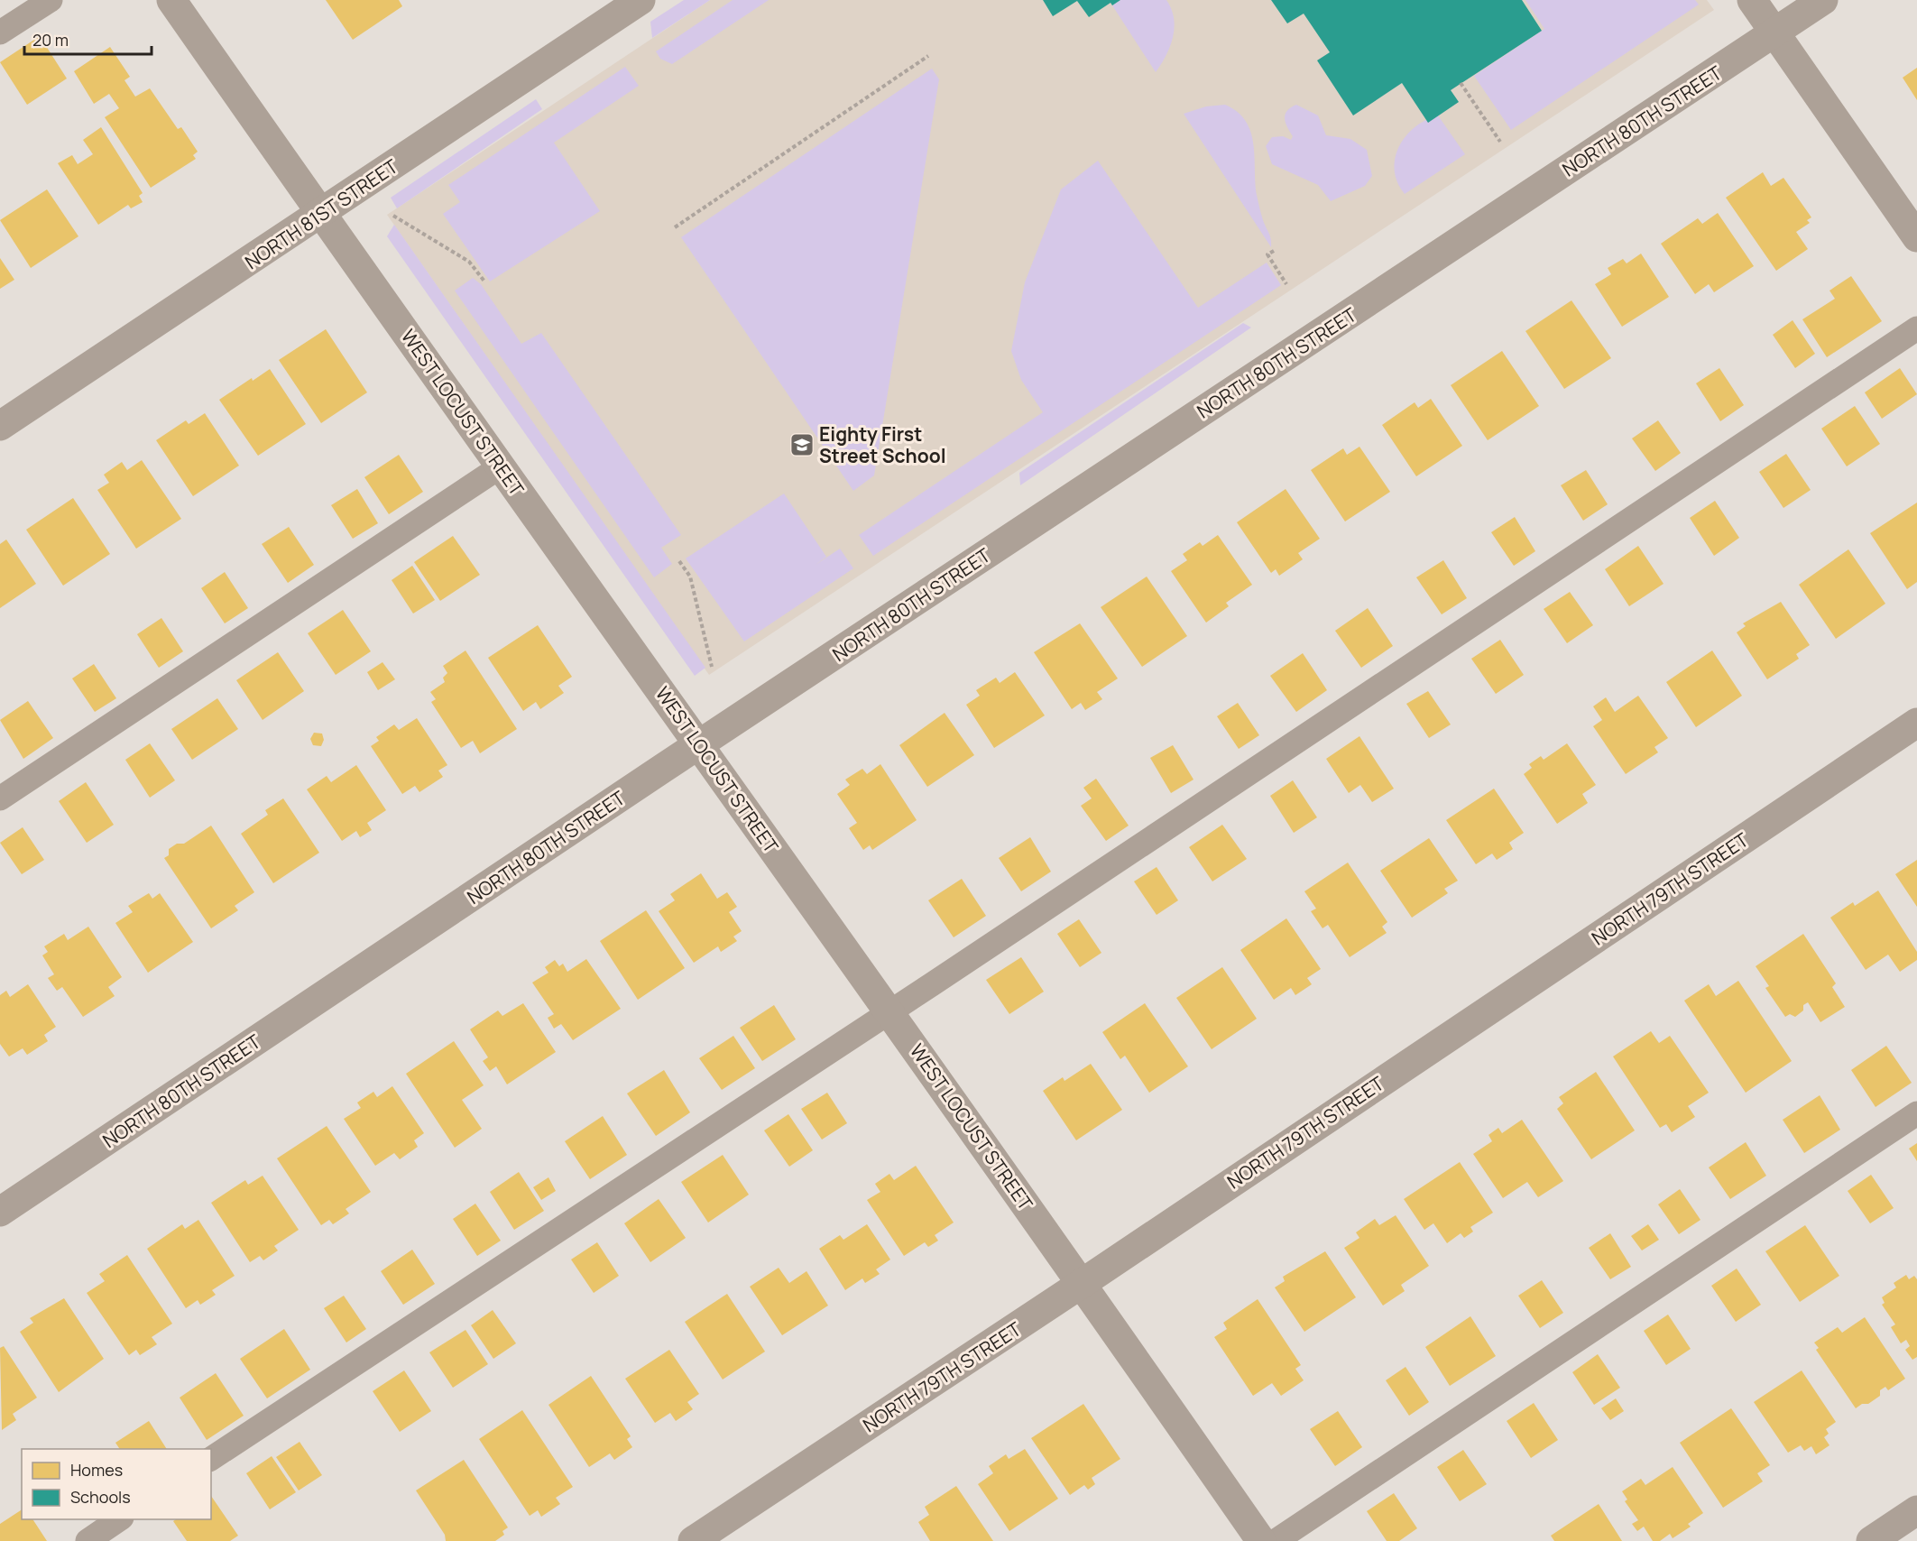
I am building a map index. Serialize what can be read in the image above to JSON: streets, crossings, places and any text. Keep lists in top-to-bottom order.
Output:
{
  "streets": {
    "street": [
      "NORTH 80TH STREET",
      "NORTH 81ST STREET",
      "WEST LOCUST STREET",
      "NORTH 79TH STREET"
    ]
  },
  "crossings": [
    ["NORTH 80TH STREET", "WEST LOCUST STREET"],
    ["NORTH 81ST STREET", "WEST LOCUST STREET"],
    ["WEST LOCUST STREET", "NORTH 79TH STREET"]
  ],
  "places": {
    "school or university": ["Eighty First Street School"]
  },
  "legend": ["Homes", "Schools"],
  "scale_bar": "20 m"
}
